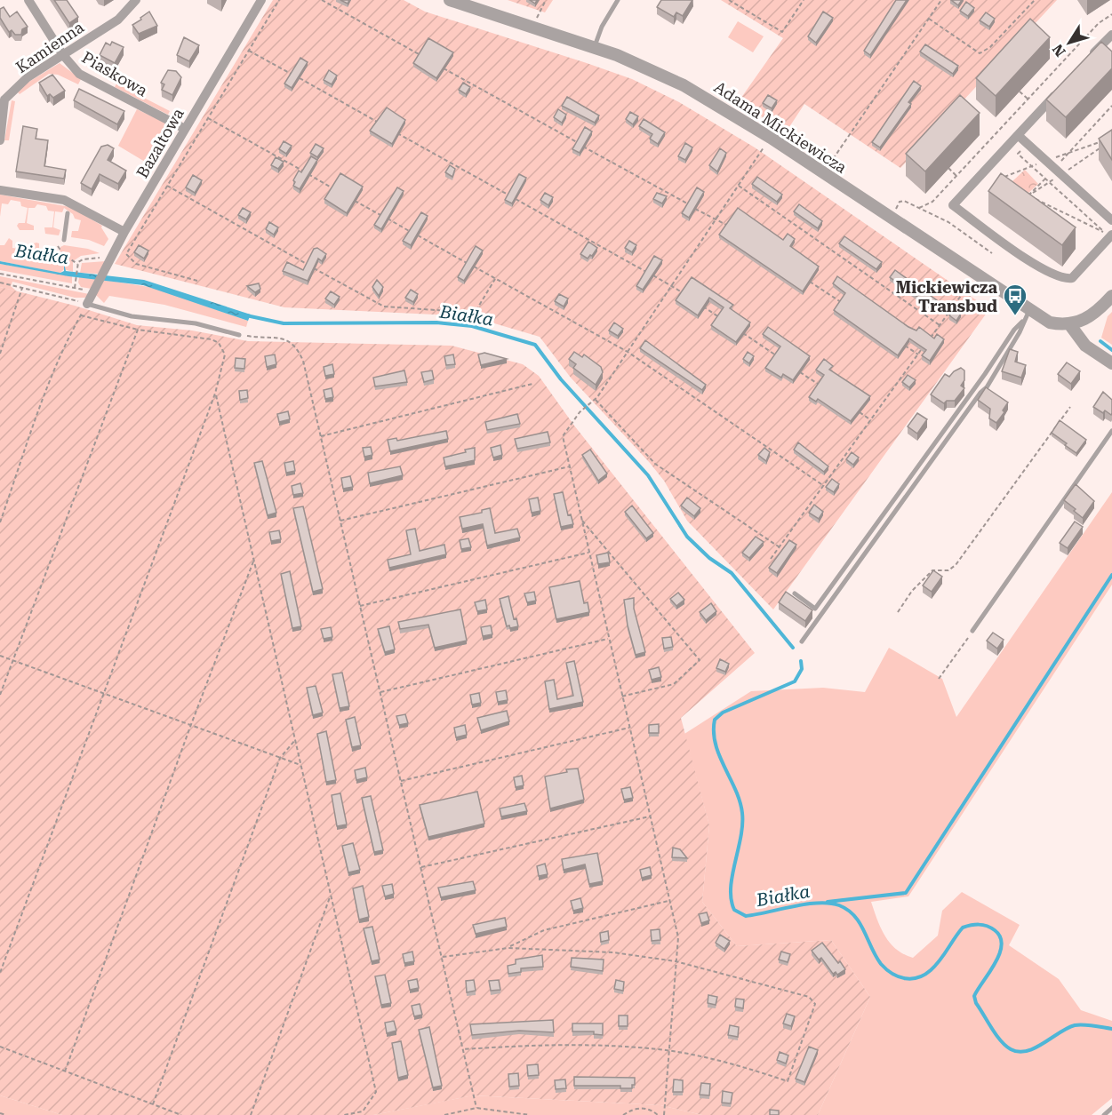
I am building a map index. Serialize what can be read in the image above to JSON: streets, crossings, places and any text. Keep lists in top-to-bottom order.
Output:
{
  "streets": {
    "street": [
      "Kamienna",
      "Piaskowa",
      "Adama Mickiewicza",
      "Bazaltowa"
    ]
  },
  "crossings": [
    ["Kamienna", "Piaskowa"],
    ["Piaskowa", "Bazaltowa"]
  ],
  "water": ["Białka"],
  "places": {
    "bus stop": ["Mickiewicza Transbud"]
  },
  "north": "bottom left"
}
